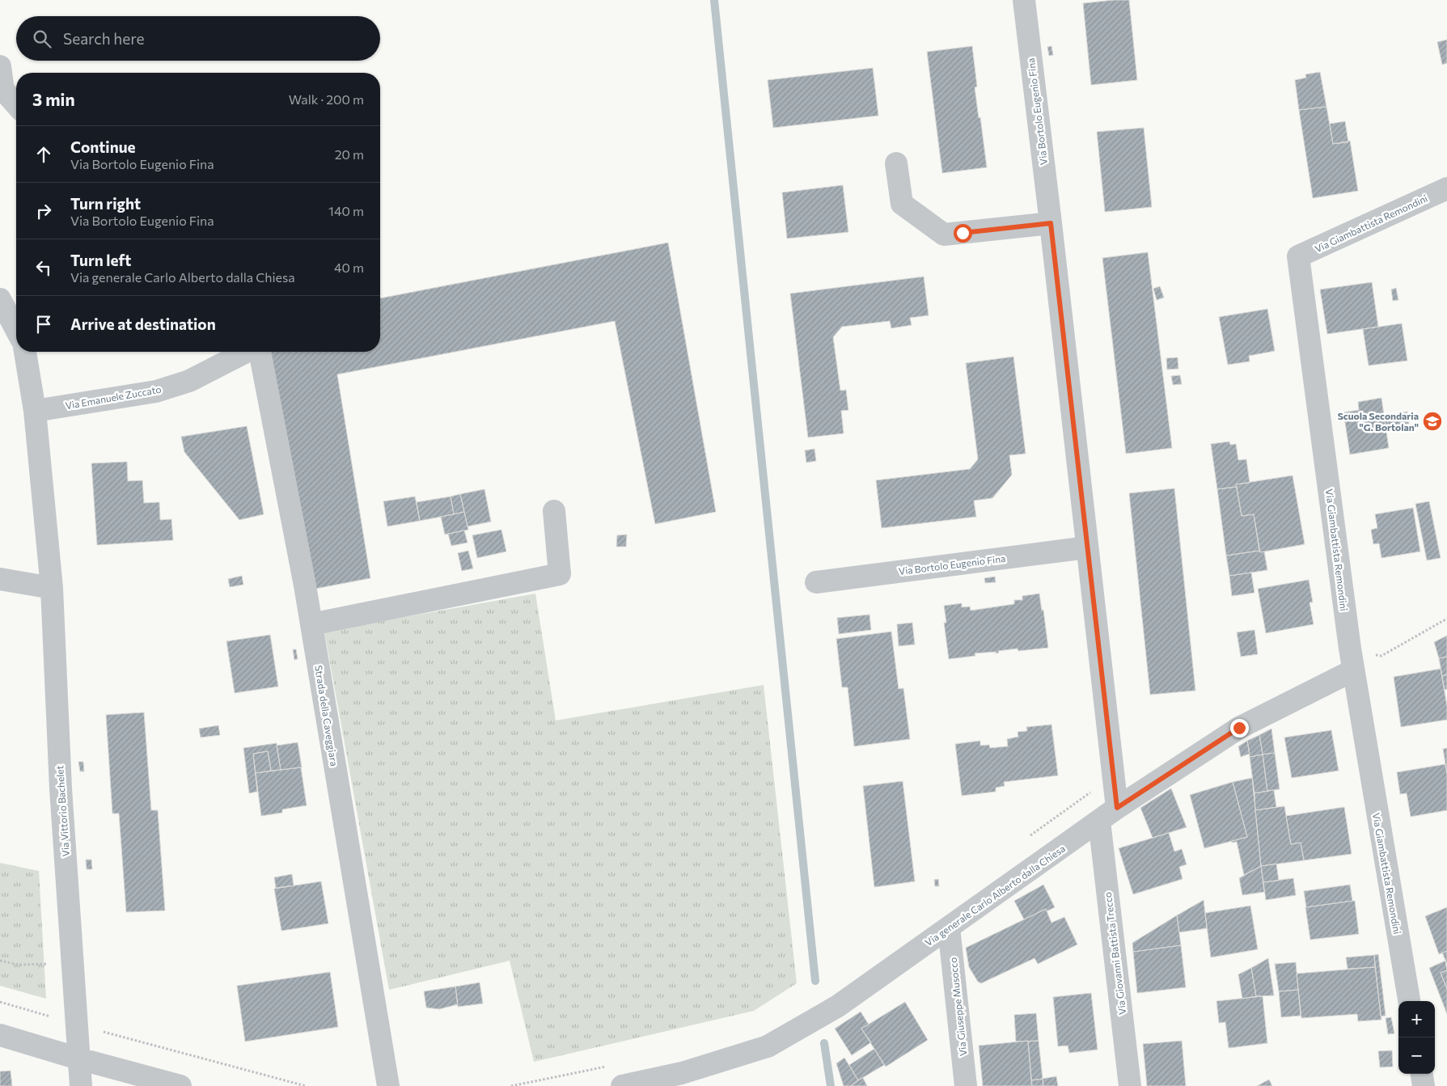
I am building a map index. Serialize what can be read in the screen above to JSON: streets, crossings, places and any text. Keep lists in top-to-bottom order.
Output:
{
  "streets": {
    "street": [
      "Via Bortolo Eugenio Fina",
      "Via Giambattista Remondini",
      "Via Emanuele Zuccato",
      "Strada della Caveggiara",
      "Via Vittorio Bachelet",
      "Via generale Carlo Alberto dalla Chiesa",
      "Via Giovanni Battista Trecco",
      "Via Giuseppe Musocco"
    ]
  },
  "crossings": [
    ["Via Bortolo Eugenio Fina", "Via generale Carlo Alberto dalla Chiesa"],
    ["Via Giambattista Remondini", "Via generale Carlo Alberto dalla Chiesa"],
    ["Via generale Carlo Alberto dalla Chiesa", "Via Giovanni Battista Trecco"],
    ["Via generale Carlo Alberto dalla Chiesa", "Via Giuseppe Musocco"]
  ],
  "places": {
    "school or university": ["Scuola Secondaria \"G. Bortolan\""]
  },
  "page": {
    "search": "Search here",
    "heading": ["3 min", "Walk · 200 m"],
    "list": [
      ["Continue", "Via Bortolo Eugenio Fina", "20 m"],
      ["Turn right", "Via Bortolo Eugenio Fina", "140 m"],
      ["Turn left", "Via generale Carlo Alberto dalla Chiesa", "40 m"],
      "Arrive at destination"
    ],
    "map_buttons": ["+", "−"]
  }
}
